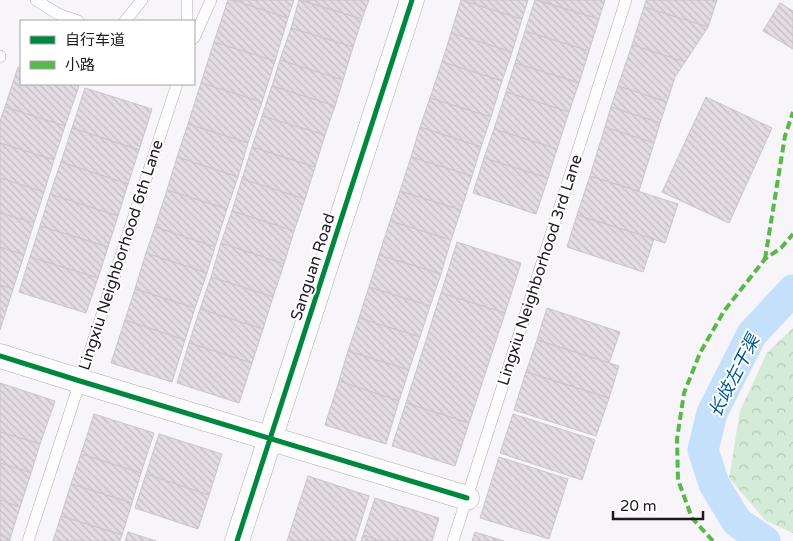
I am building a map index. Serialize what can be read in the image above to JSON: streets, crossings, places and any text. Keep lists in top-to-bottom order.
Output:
{
  "streets": {
    "street": ["Sanguan Road"],
    "lane": ["Lingxiu Neighborhood 6th Lane", "Lingxiu Neighborhood 3rd Lane"]
  },
  "water": ["长歧左干渠"],
  "legend": ["自行车道", "小路"],
  "scale_bar": "20 m"
}
